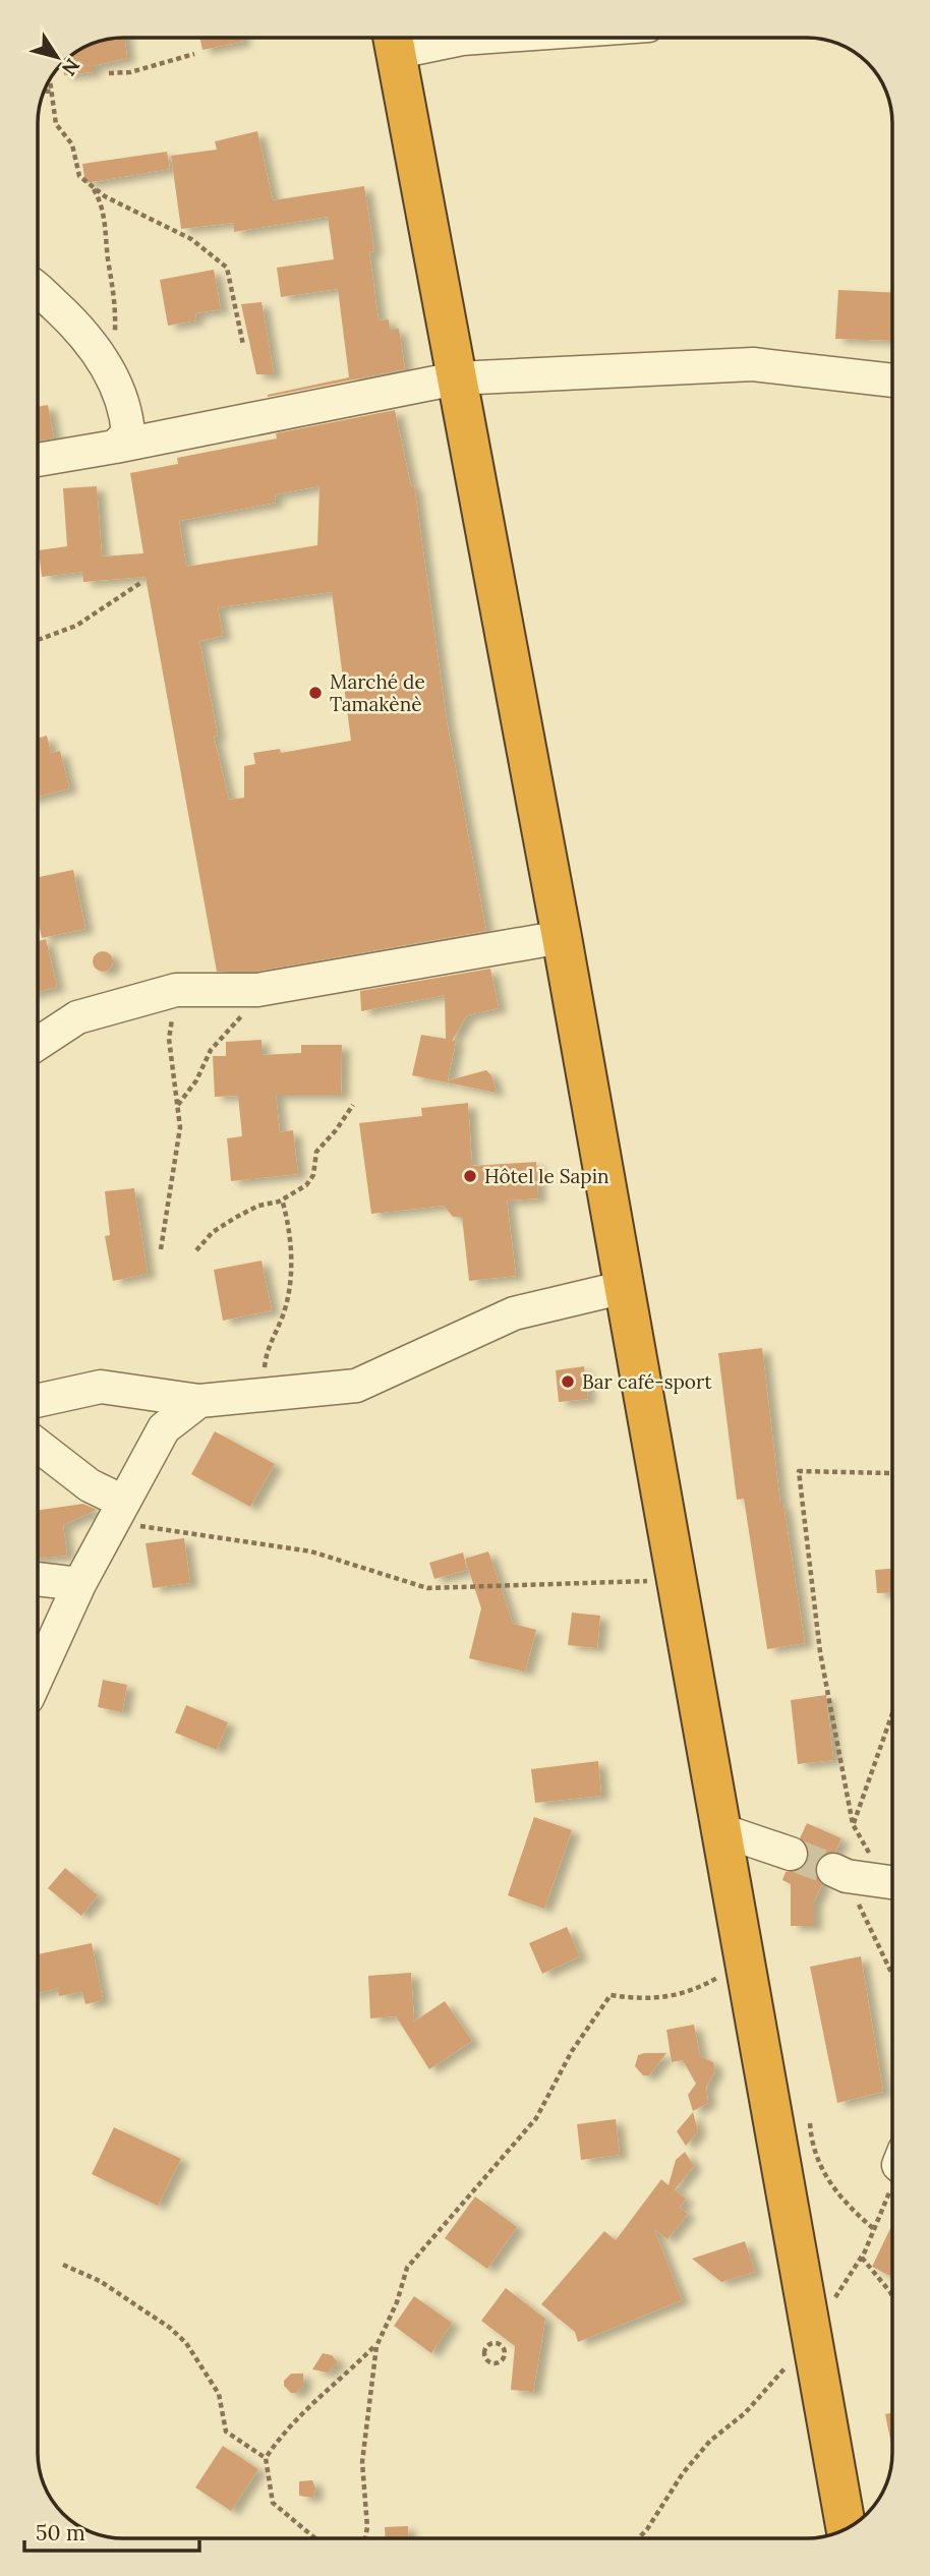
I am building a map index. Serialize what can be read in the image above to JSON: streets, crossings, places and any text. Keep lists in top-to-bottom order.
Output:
{
  "places": ["Marché de Tamakènè", "Hôtel le Sapin", "Bar café-sport"],
  "scale_bar": "50 m",
  "north": "bottom right"
}
